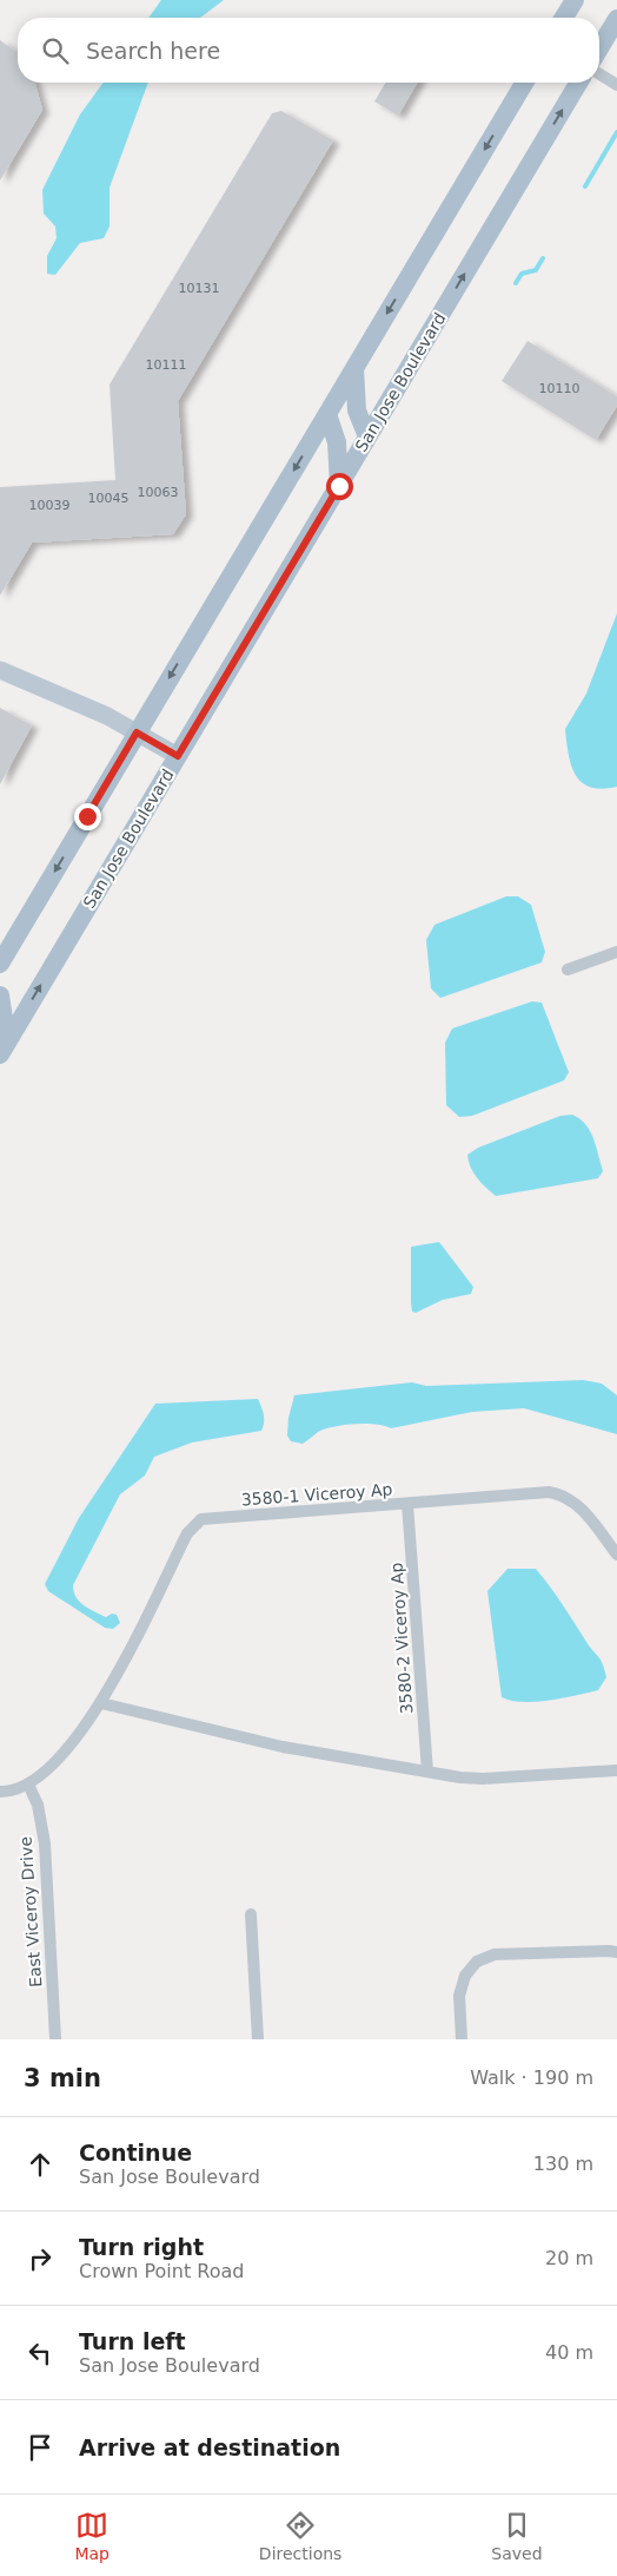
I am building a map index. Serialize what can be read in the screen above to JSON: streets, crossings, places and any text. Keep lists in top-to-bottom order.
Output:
{
  "streets": {
    "main road": ["San Jose Boulevard"],
    "street": ["3580-1 Viceroy Ap", "3580-2 Viceroy Ap", "East Viceroy Drive"]
  },
  "crossings": [
    ["3580-1 Viceroy Ap", "3580-2 Viceroy Ap"],
    ["3580-1 Viceroy Ap", "East Viceroy Drive"]
  ],
  "house_numbers": [
    "10131",
    "10111",
    "10110",
    "10063",
    "10045",
    "10039"
  ],
  "page": {
    "search": "Search here",
    "heading": ["3 min", "Walk · 190 m"],
    "list": [
      ["Continue", "San Jose Boulevard", "130 m"],
      ["Turn right", "Crown Point Road", "20 m"],
      ["Turn left", "San Jose Boulevard", "40 m"],
      "Arrive at destination"
    ],
    "nav": ["Map", "Directions", "Saved"]
  }
}
